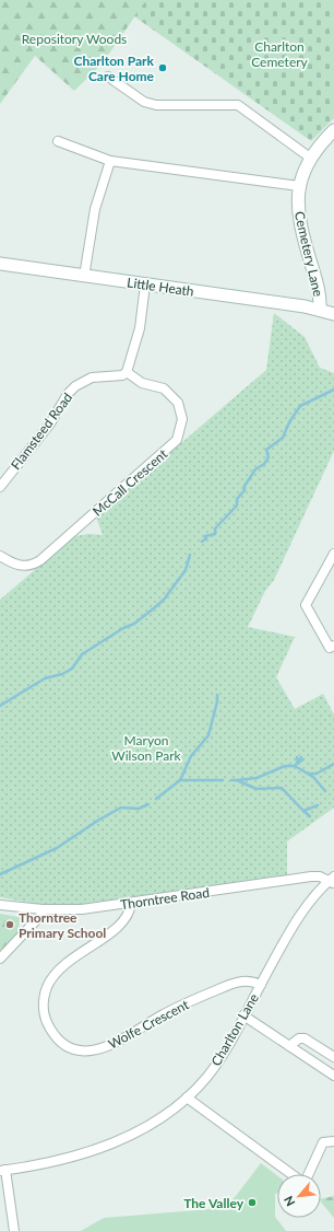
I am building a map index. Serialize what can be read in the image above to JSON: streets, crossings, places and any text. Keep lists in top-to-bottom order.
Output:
{
  "streets": {
    "main road": ["Cemetery Lane", "Little Heath"],
    "street": [
      "Flamsteed Road",
      "McCall Crescent",
      "Thorntree Road",
      "Wolfe Crescent",
      "Charlton Lane"
    ]
  },
  "crossings": [
    ["Cemetery Lane", "Little Heath"],
    ["Flamsteed Road", "McCall Crescent"],
    ["Thorntree Road", "Wolfe Crescent"],
    ["Thorntree Road", "Charlton Lane"],
    ["Wolfe Crescent", "Charlton Lane"]
  ],
  "parks": ["Repository Woods", "Charlton Cemetery", "Maryon Wilson Park"],
  "places": ["Charlton Park Care Home", "Thorntree Primary School", "The Valley"],
  "north": "bottom left"
}
